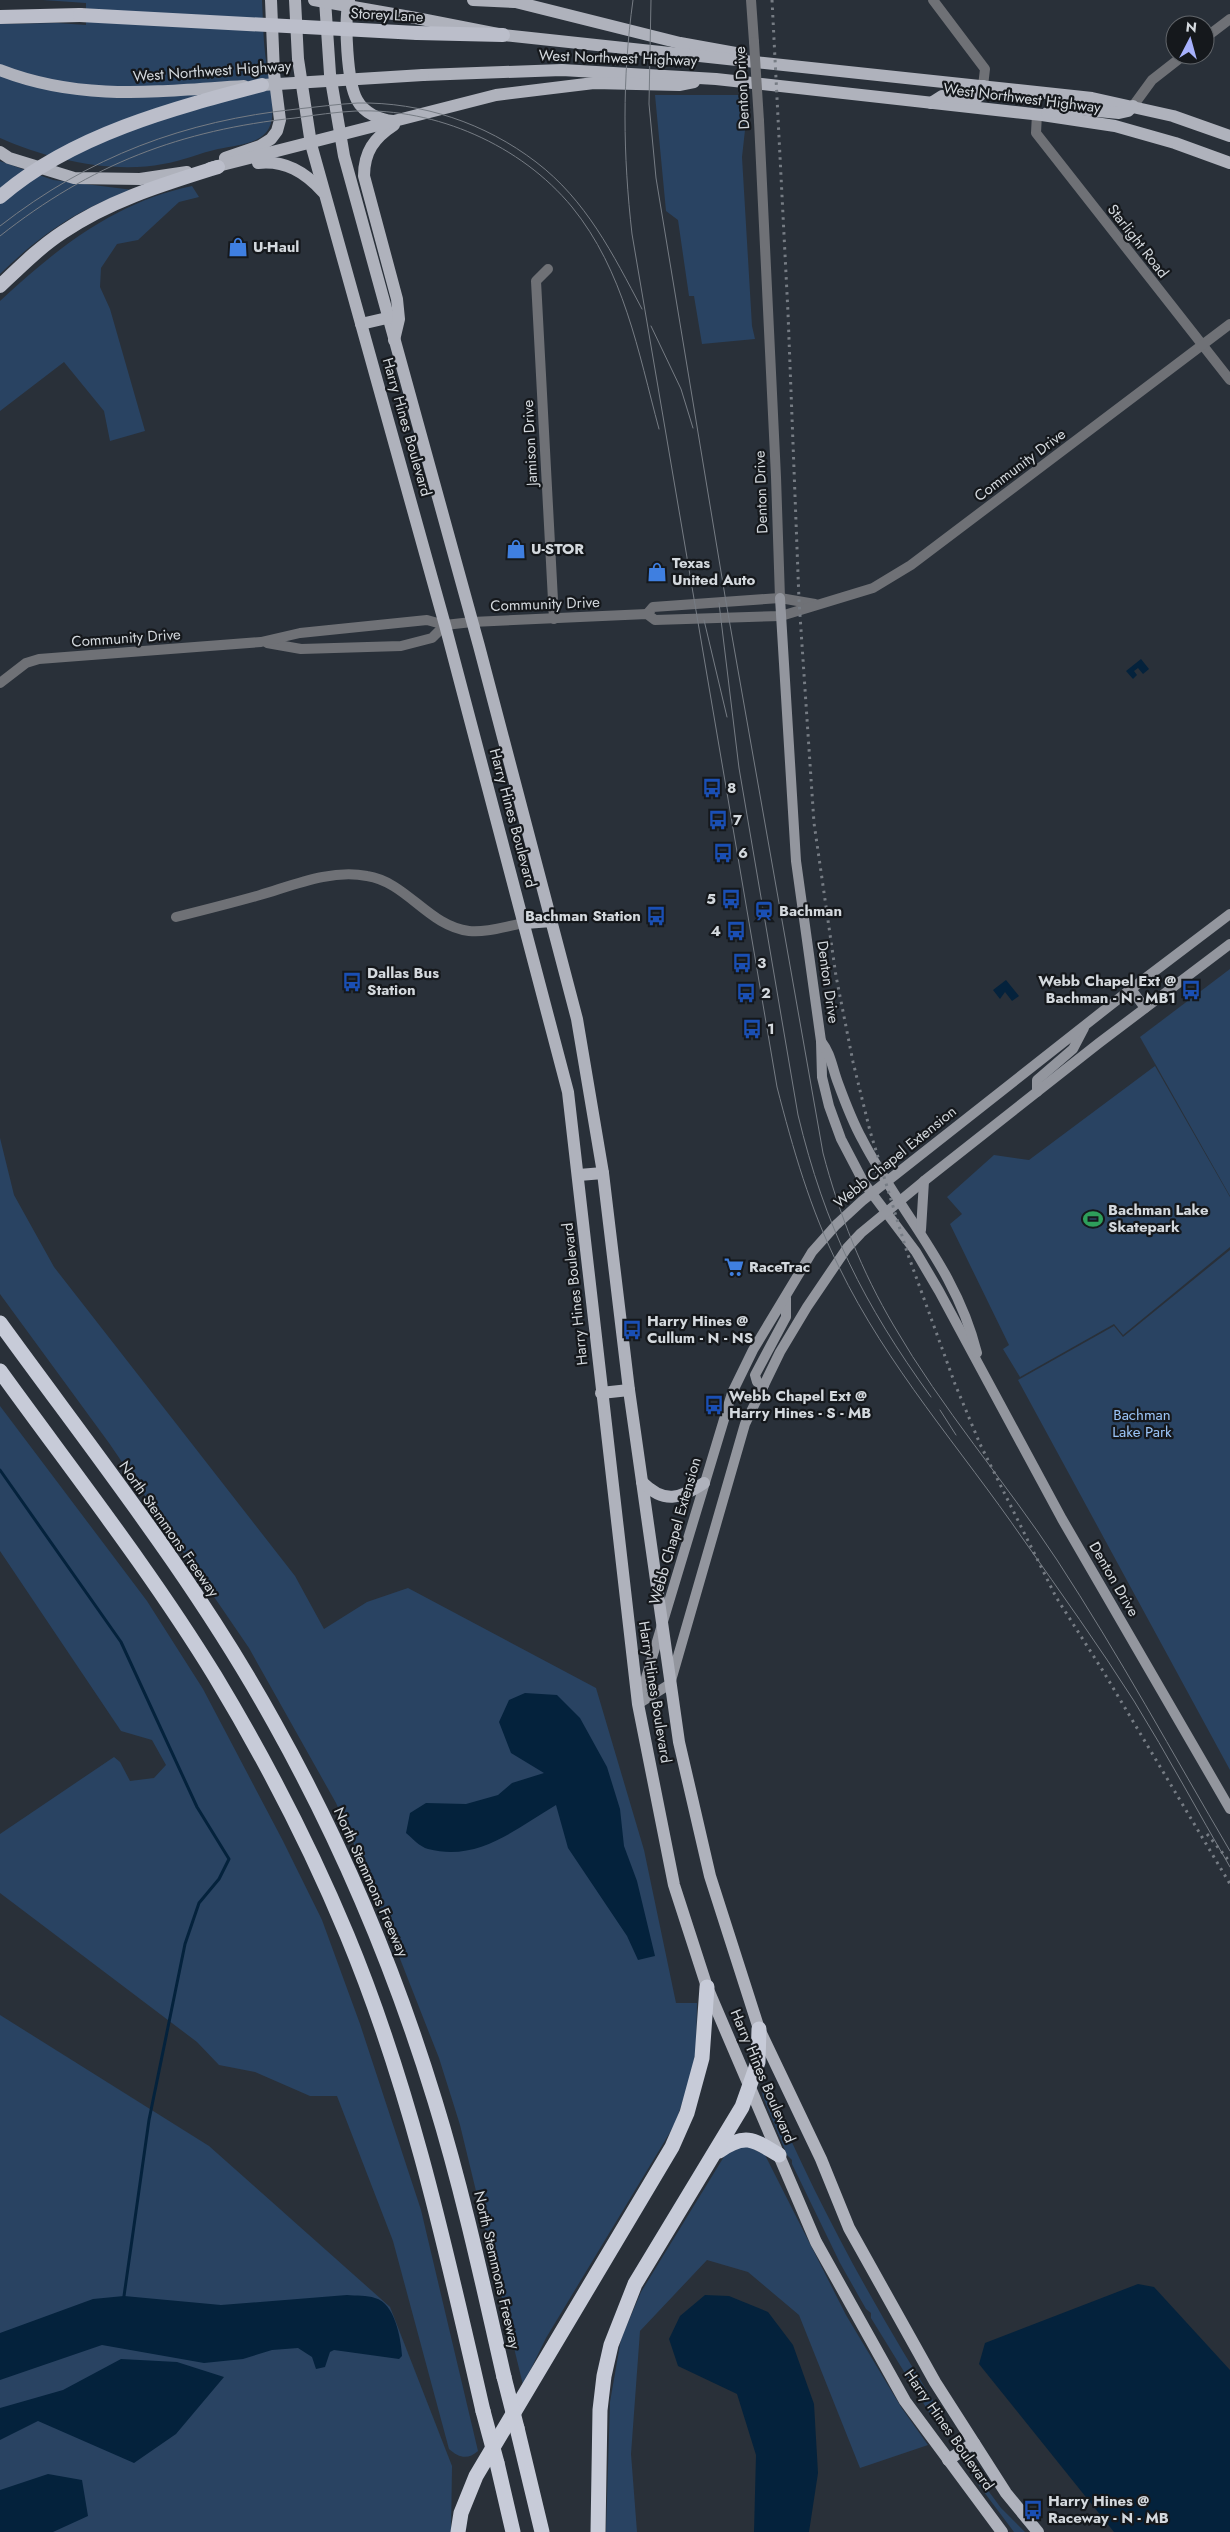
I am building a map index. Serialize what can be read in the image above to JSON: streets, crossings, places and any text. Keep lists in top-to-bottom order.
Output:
{
  "streets": {
    "highway": ["Storey Lane", "North Stemmons Freeway"],
    "main road": [
      "West Northwest Highway",
      "Denton Drive",
      "Harry Hines Boulevard",
      "Webb Chapel Extension"
    ],
    "street": ["Starlight Road", "Jamison Drive", "Community Drive"]
  },
  "crossings": [
    ["Storey Lane", "West Northwest Highway"],
    ["West Northwest Highway", "Starlight Road"],
    ["Denton Drive", "Community Drive"],
    ["Denton Drive", "Webb Chapel Extension"],
    ["Starlight Road", "Community Drive"],
    ["Harry Hines Boulevard", "Community Drive"],
    ["Harry Hines Boulevard", "Webb Chapel Extension"],
    ["Jamison Drive", "Community Drive"]
  ],
  "parks": ["Bachman Lake Park"],
  "places": {
    "shop": ["U-Haul", "U-STOR", "Texas United Auto"],
    "bus stop": [
      "8",
      "7",
      "6",
      "5",
      "Bachman Station",
      "4",
      "3",
      "Dallas Bus Station",
      "Webb Chapel Ext @ Bachman - N - MB1",
      "2",
      "1",
      "Harry Hines @ Cullum - N - NS",
      "Webb Chapel Ext @ Harry Hines - S - MB",
      "Harry Hines @ Raceway - N - MB"
    ],
    "station": ["Bachman"],
    "sports": ["Bachman Lake Skatepark"],
    "supermarket": ["RaceTrac"]
  },
  "north": "top"
}
